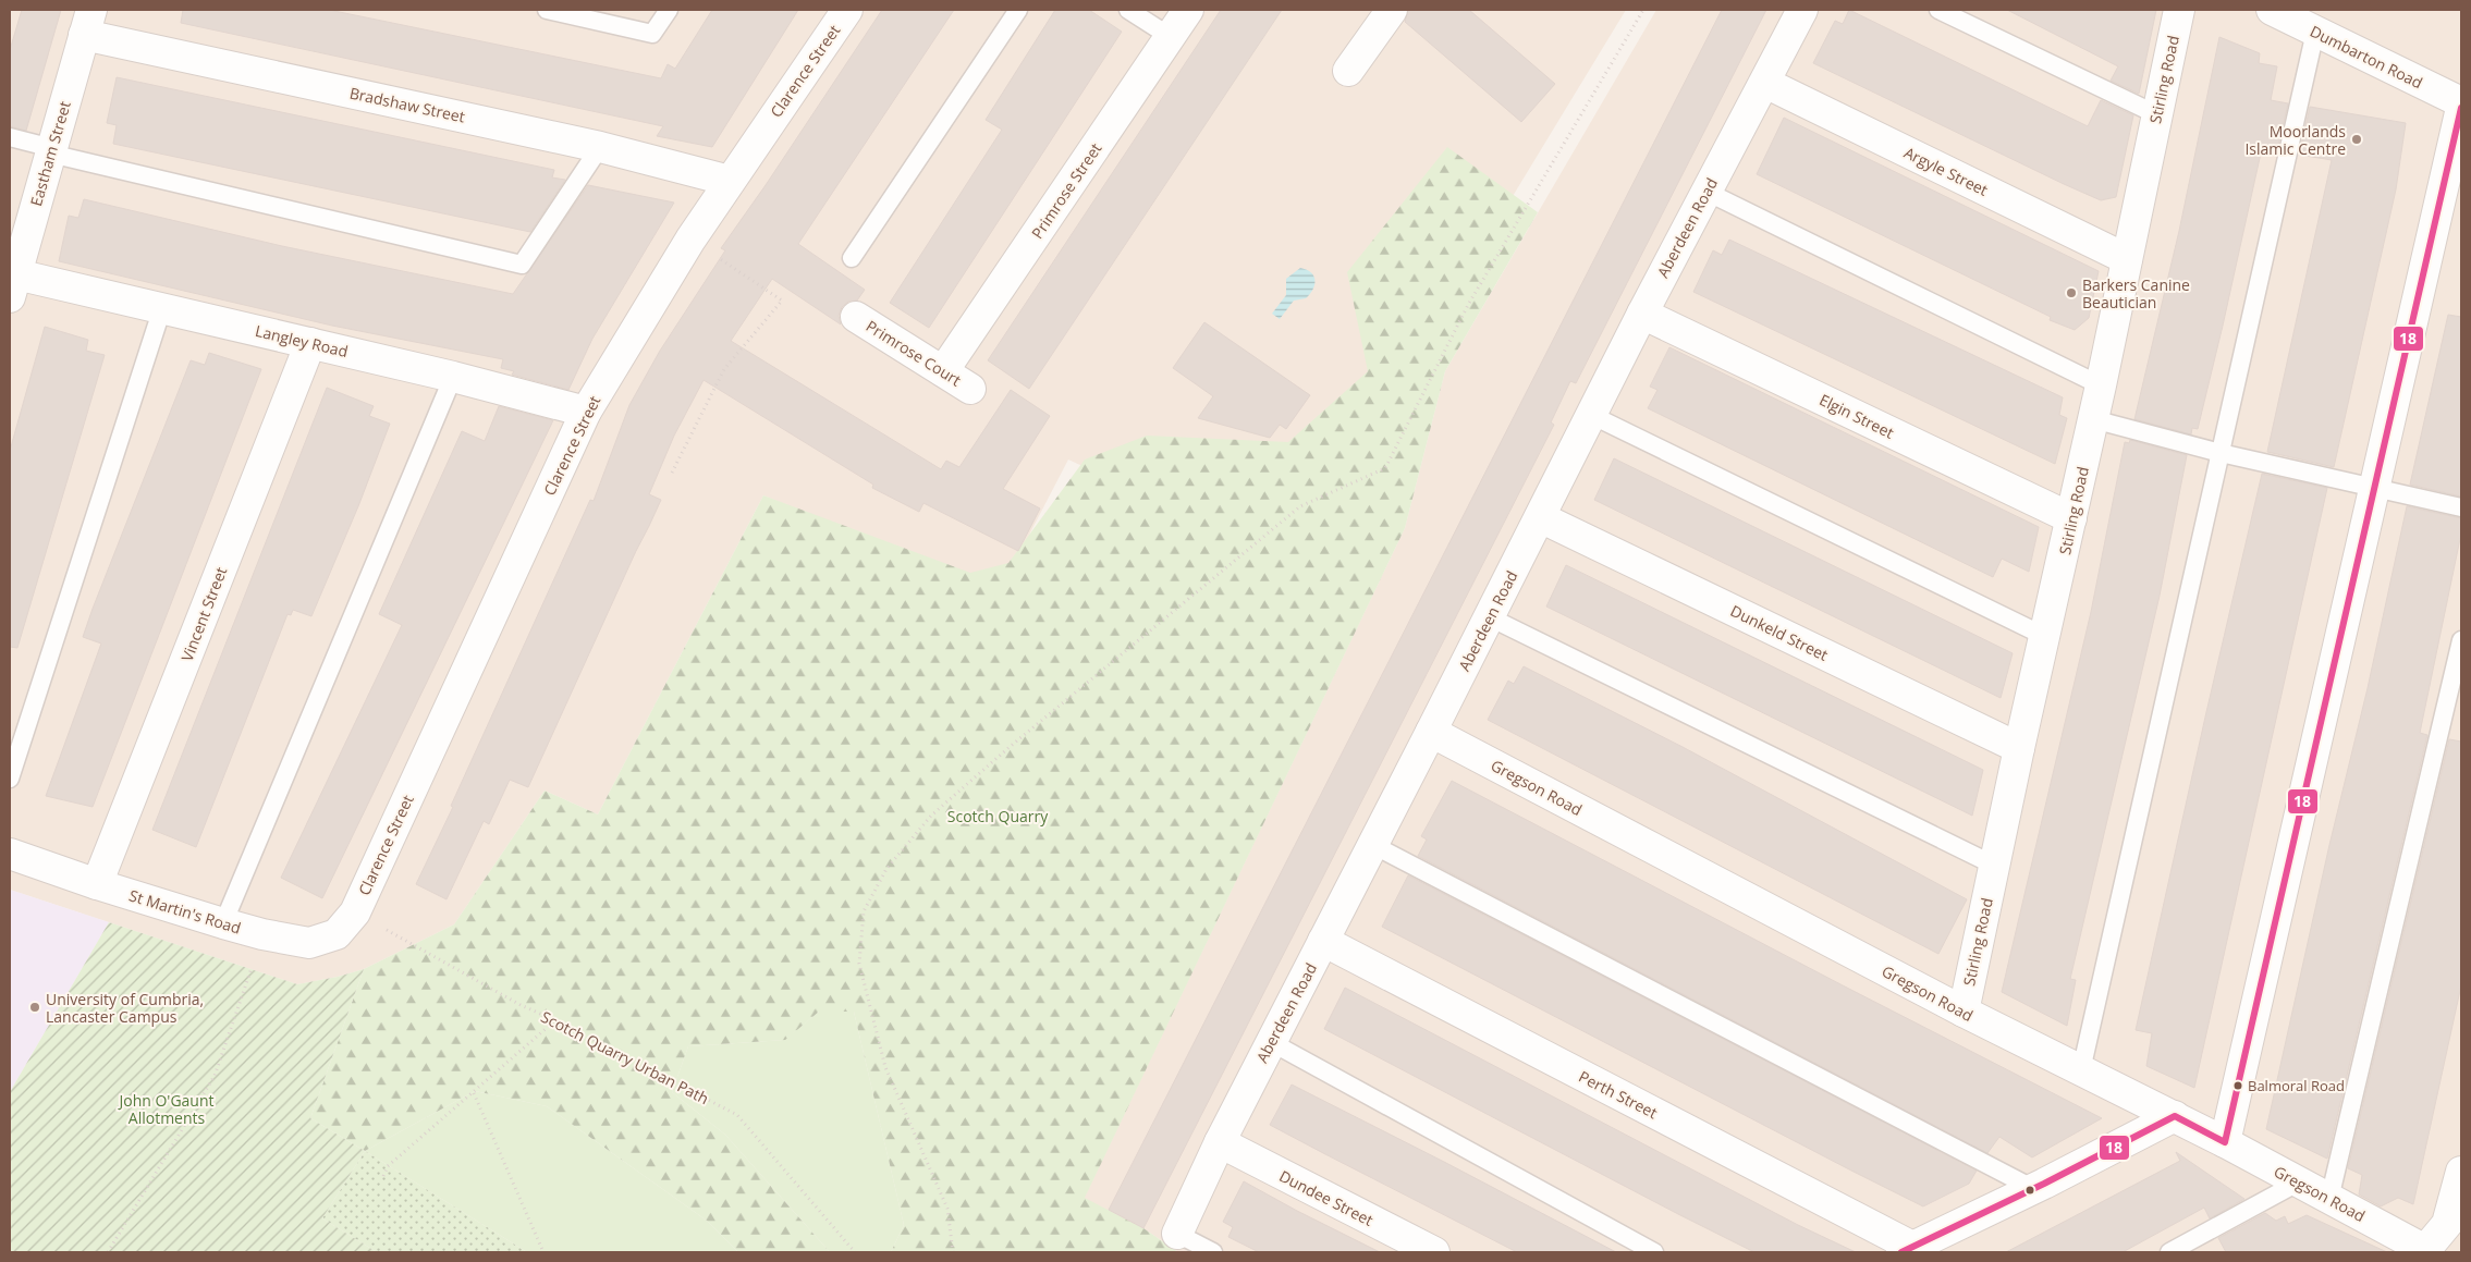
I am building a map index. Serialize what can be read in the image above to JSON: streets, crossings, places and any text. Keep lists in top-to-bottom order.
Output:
{
  "streets": {
    "street": [
      "Dumbarton Road",
      "Clarence Street",
      "Stirling Road",
      "Bradshaw Street",
      "Eastham Street",
      "Argyle Street",
      "Primrose Street",
      "Aberdeen Road",
      "Langley Road",
      "Primrose Court",
      "Elgin Street",
      "Vincent Street",
      "Dunkeld Street",
      "Gregson Road",
      "St Martin's Road",
      "Perth Street",
      "Dundee Street"
    ],
    "path": ["Scotch Quarry Urban Path"]
  },
  "crossings": [
    ["Clarence Street", "Bradshaw Street"],
    ["Clarence Street", "Langley Road"],
    ["Clarence Street", "St Martin's Road"],
    ["Clarence Street", "Scotch Quarry Urban Path"],
    ["Stirling Road", "Argyle Street"],
    ["Stirling Road", "Elgin Street"],
    ["Stirling Road", "Dunkeld Street"],
    ["Stirling Road", "Gregson Road"],
    ["Bradshaw Street", "Eastham Street"],
    ["Eastham Street", "Langley Road"],
    ["Argyle Street", "Aberdeen Road"],
    ["Primrose Street", "Primrose Court"],
    ["Aberdeen Road", "Elgin Street"],
    ["Aberdeen Road", "Dunkeld Street"],
    ["Aberdeen Road", "Gregson Road"],
    ["Aberdeen Road", "Perth Street"],
    ["Aberdeen Road", "Dundee Street"],
    ["Langley Road", "Vincent Street"],
    ["Vincent Street", "St Martin's Road"],
    ["St Martin's Road", "Scotch Quarry Urban Path"]
  ],
  "parks": ["Scotch Quarry", "John O'Gaunt Allotments"],
  "places": [
    "Moorlands Islamic Centre",
    "Barkers Canine Beautician",
    "University of Cumbria, Lancaster Campus",
    "Balmoral Road"
  ],
  "lines": ["transit line 18"]
}
